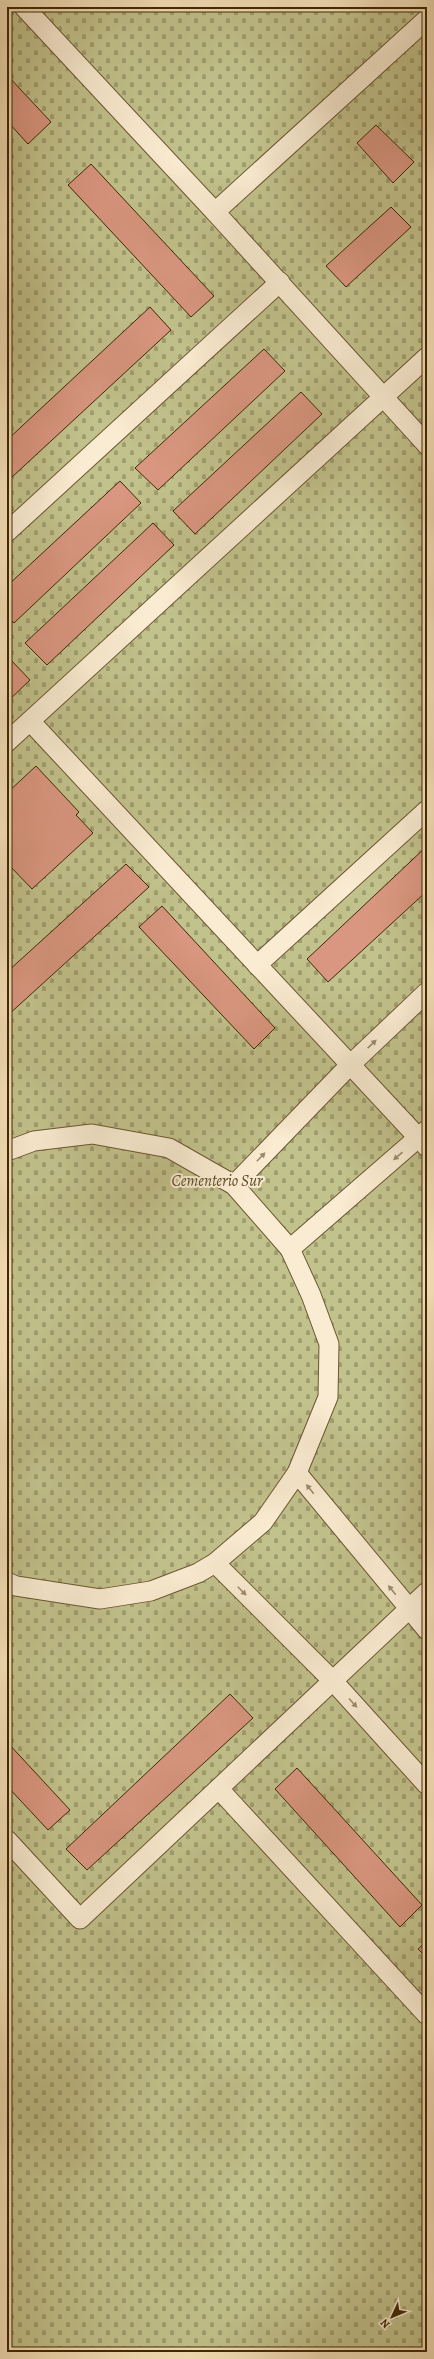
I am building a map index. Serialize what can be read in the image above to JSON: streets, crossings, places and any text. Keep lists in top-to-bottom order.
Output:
{
  "parks": ["Cementerio Sur"],
  "north": "bottom left"
}
